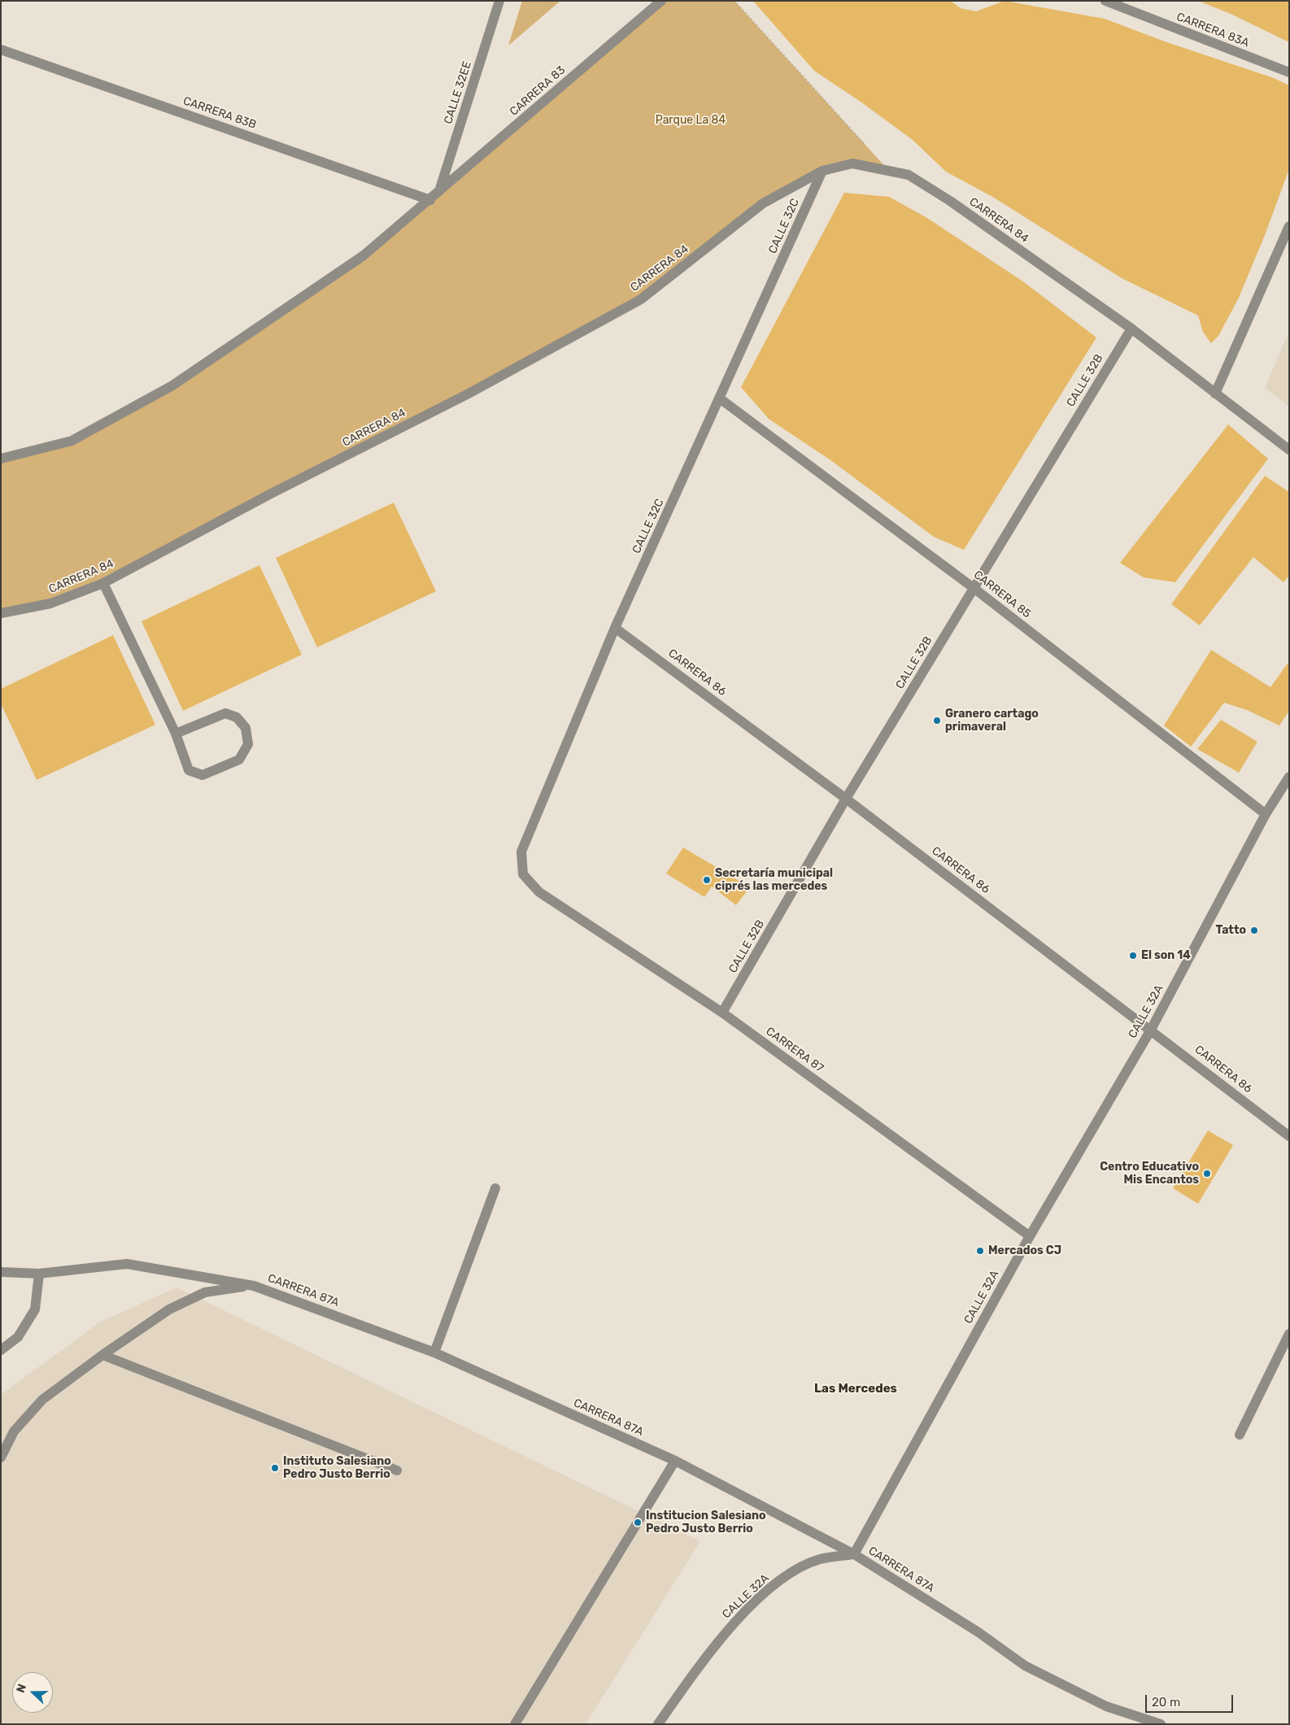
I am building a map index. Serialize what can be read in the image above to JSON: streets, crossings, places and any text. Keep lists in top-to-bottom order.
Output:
{
  "streets": {
    "street": [
      "CARRERA 83A",
      "CARRERA 83",
      "CALLE 32EE",
      "CARRERA 83B",
      "CARRERA 84",
      "CALLE 32C",
      "CALLE 32B",
      "CARRERA 85",
      "CARRERA 86",
      "CALLE 32A",
      "CARRERA 87",
      "CARRERA 87A"
    ]
  },
  "crossings": [
    ["CARRERA 83", "CALLE 32EE"],
    ["CARRERA 83", "CARRERA 83B"],
    ["CARRERA 84", "CALLE 32C"],
    ["CARRERA 84", "CALLE 32B"],
    ["CALLE 32C", "CARRERA 85"],
    ["CALLE 32C", "CARRERA 86"],
    ["CALLE 32C", "CARRERA 87"],
    ["CALLE 32B", "CARRERA 85"],
    ["CALLE 32B", "CARRERA 86"],
    ["CALLE 32B", "CARRERA 87"],
    ["CARRERA 85", "CALLE 32A"],
    ["CARRERA 86", "CALLE 32A"],
    ["CALLE 32A", "CARRERA 87"],
    ["CALLE 32A", "CARRERA 87A"]
  ],
  "districts": ["Las Mercedes"],
  "parks": ["Parque La 84"],
  "places": [
    "Granero cartago primaveral",
    "Secretaría municipal ciprés las mercedes",
    "Tatto",
    "El son 14",
    "Centro Educativo Mis Encantos",
    "Mercados CJ",
    "Instituto Salesiano Pedro Justo Berrio",
    "Institucion Salesiano Pedro Justo Berrio"
  ],
  "scale_bar": "20 m",
  "north": "left"
}
